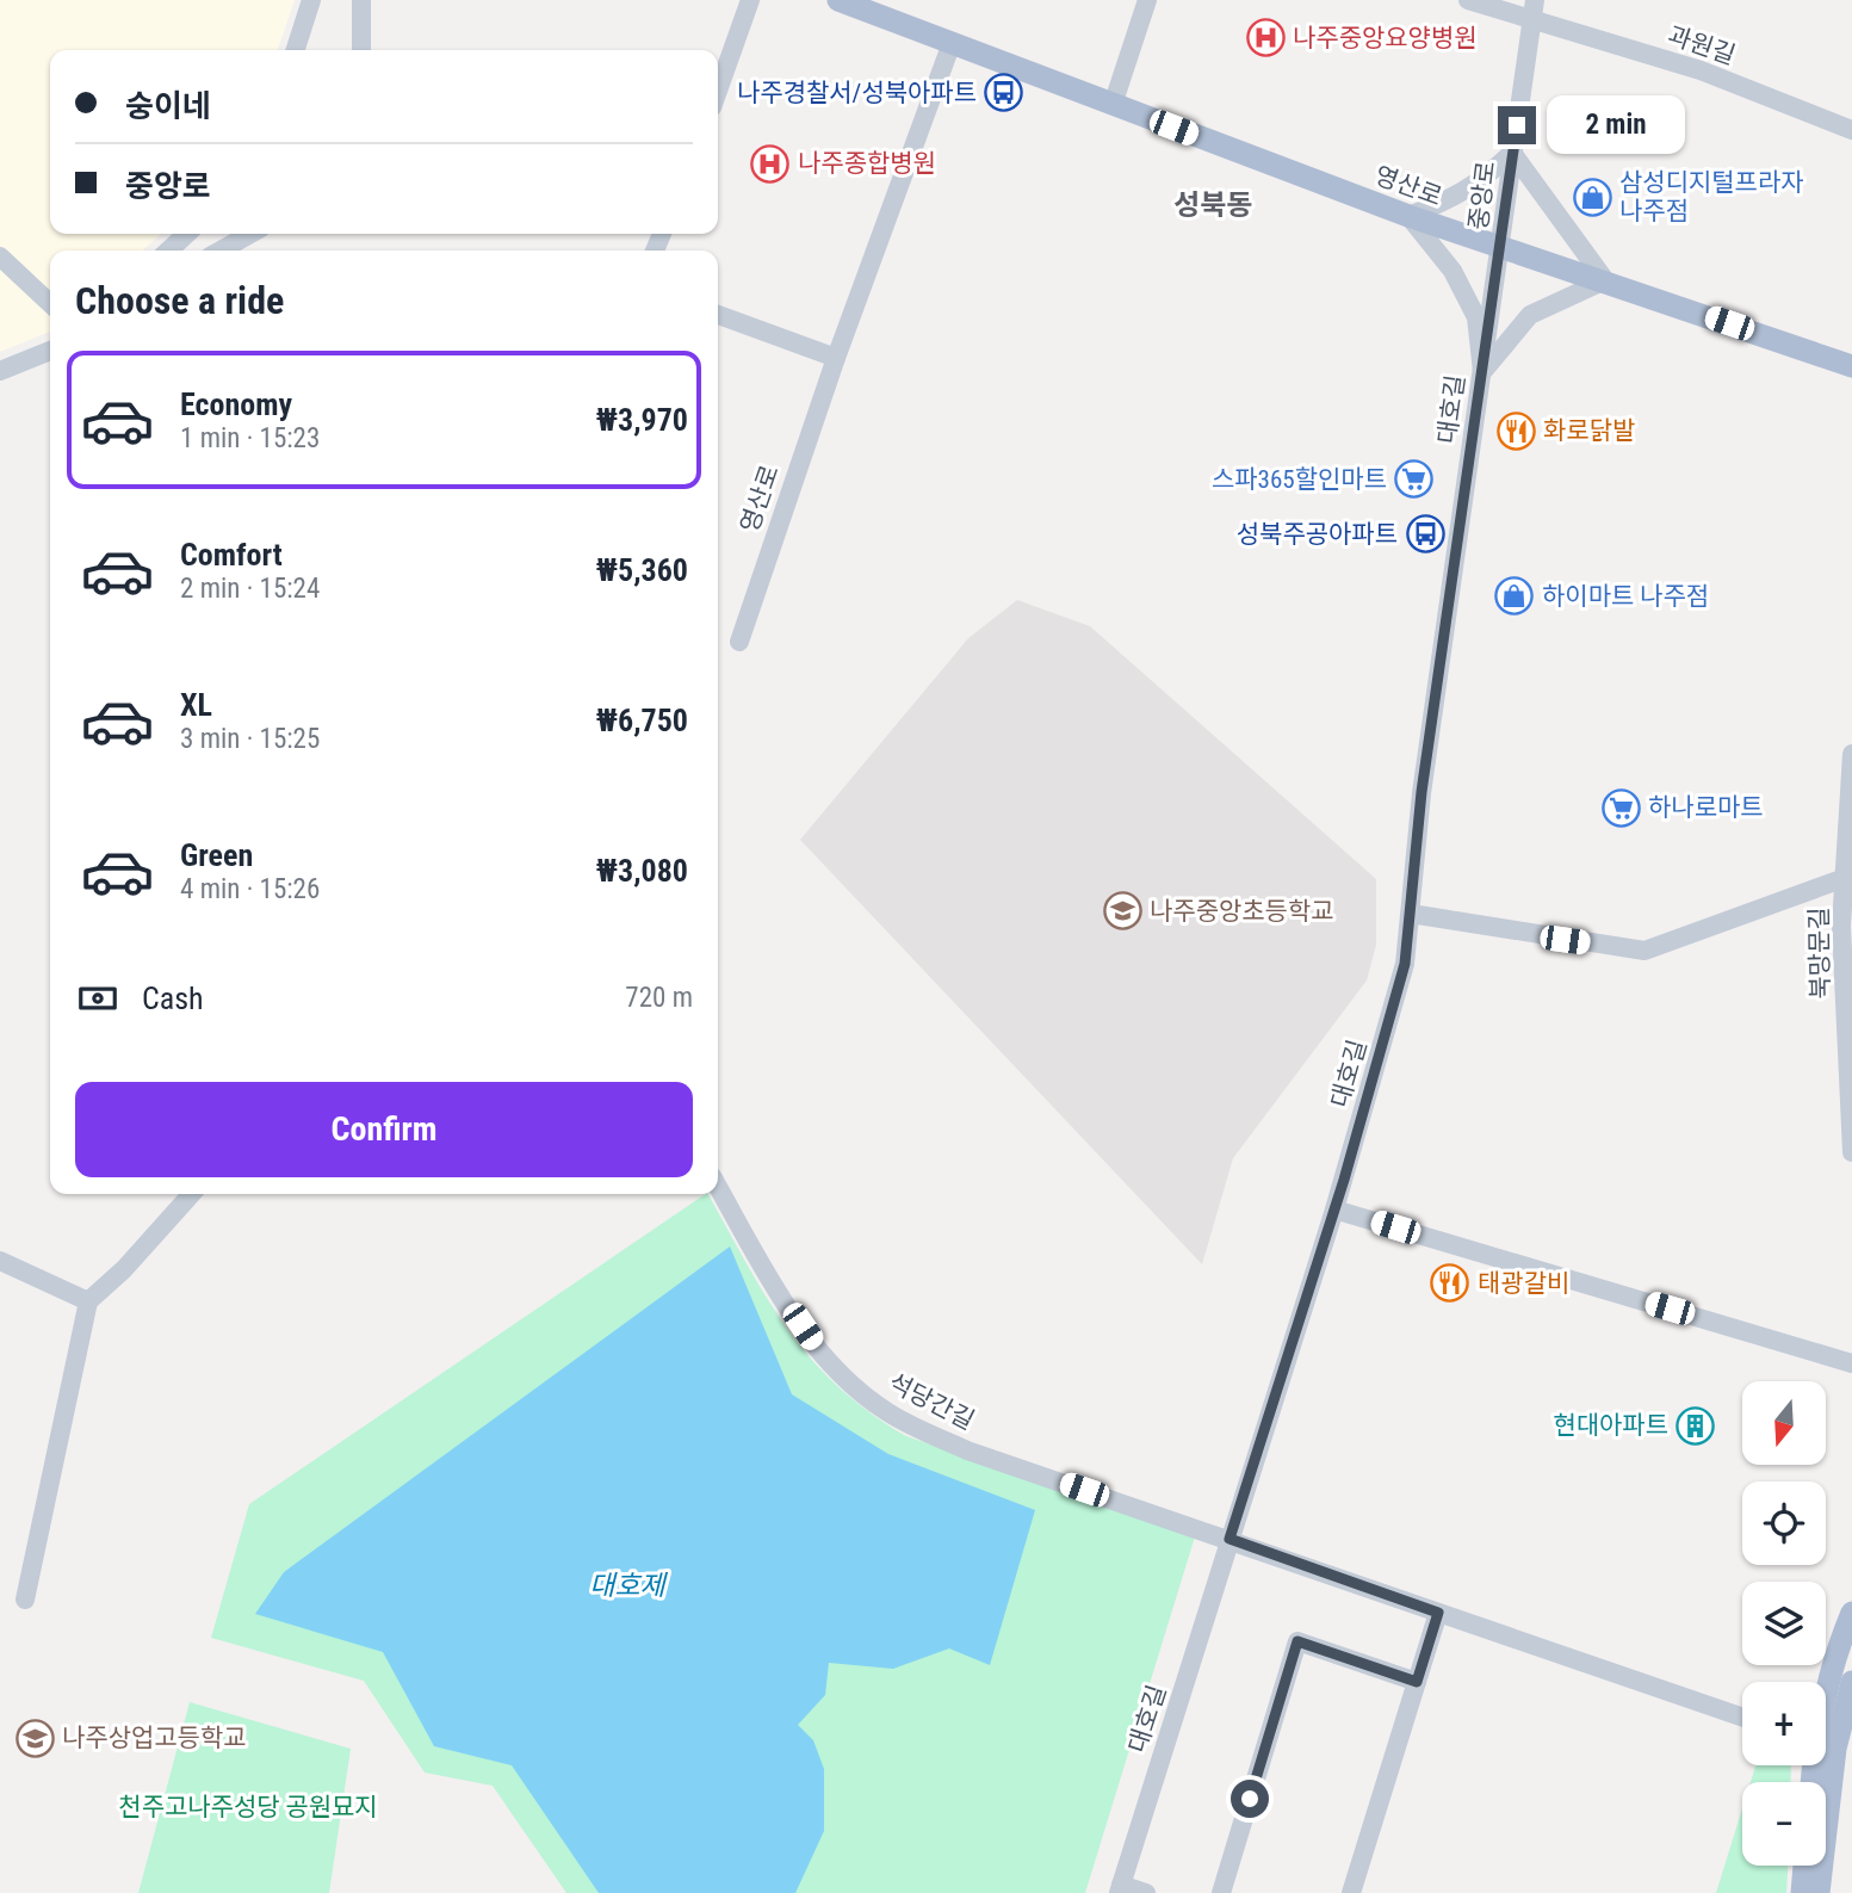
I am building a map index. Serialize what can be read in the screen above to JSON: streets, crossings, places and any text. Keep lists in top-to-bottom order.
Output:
{
  "streets": {
    "main road": ["영산로"],
    "street": [
      "과원길",
      "중앙로",
      "대호길",
      "북망문길",
      "석당간길"
    ]
  },
  "crossings": [
    ["과원길", "중앙로"],
    ["영산로", "중앙로"],
    ["영산로", "대호길"],
    ["중앙로", "대호길"],
    ["대호길", "석당간길"]
  ],
  "districts": ["성북동"],
  "water": ["대호제"],
  "parks": ["천주고나주성당 공원묘지"],
  "places": {
    "hospital": ["나주중앙요양병원", "나주종합병원"],
    "bus stop": ["나주경찰서/성북아파트", "성북주공아파트"],
    "shop": ["삼성디지털프라자 나주점", "하이마트 나주점"],
    "restaurant": ["화로닭발", "태광갈비"],
    "supermarket": ["스파365할인마트", "하나로마트"],
    "school or university": ["나주중앙초등학교", "나주상업고등학교"],
    "building": ["현대아파트"]
  },
  "north": "bottom",
  "page": {
    "banner": ["숭이네", "중앙로"],
    "bubble": "2 min",
    "heading": "Choose a ride",
    "list": [
      {
        "name": "Economy",
        "note": "1 min · 15:23",
        "value": "₩3,970"
      },
      {
        "name": "Comfort",
        "note": "2 min · 15:24",
        "value": "₩5,360"
      },
      {
        "name": "XL",
        "note": "3 min · 15:25",
        "value": "₩6,750"
      },
      {
        "name": "Green",
        "note": "4 min · 15:26",
        "value": "₩3,080"
      }
    ],
    "pay": ["Cash", "720 m"],
    "buttons": "Confirm",
    "map_buttons": ["+", "−"]
  }
}
